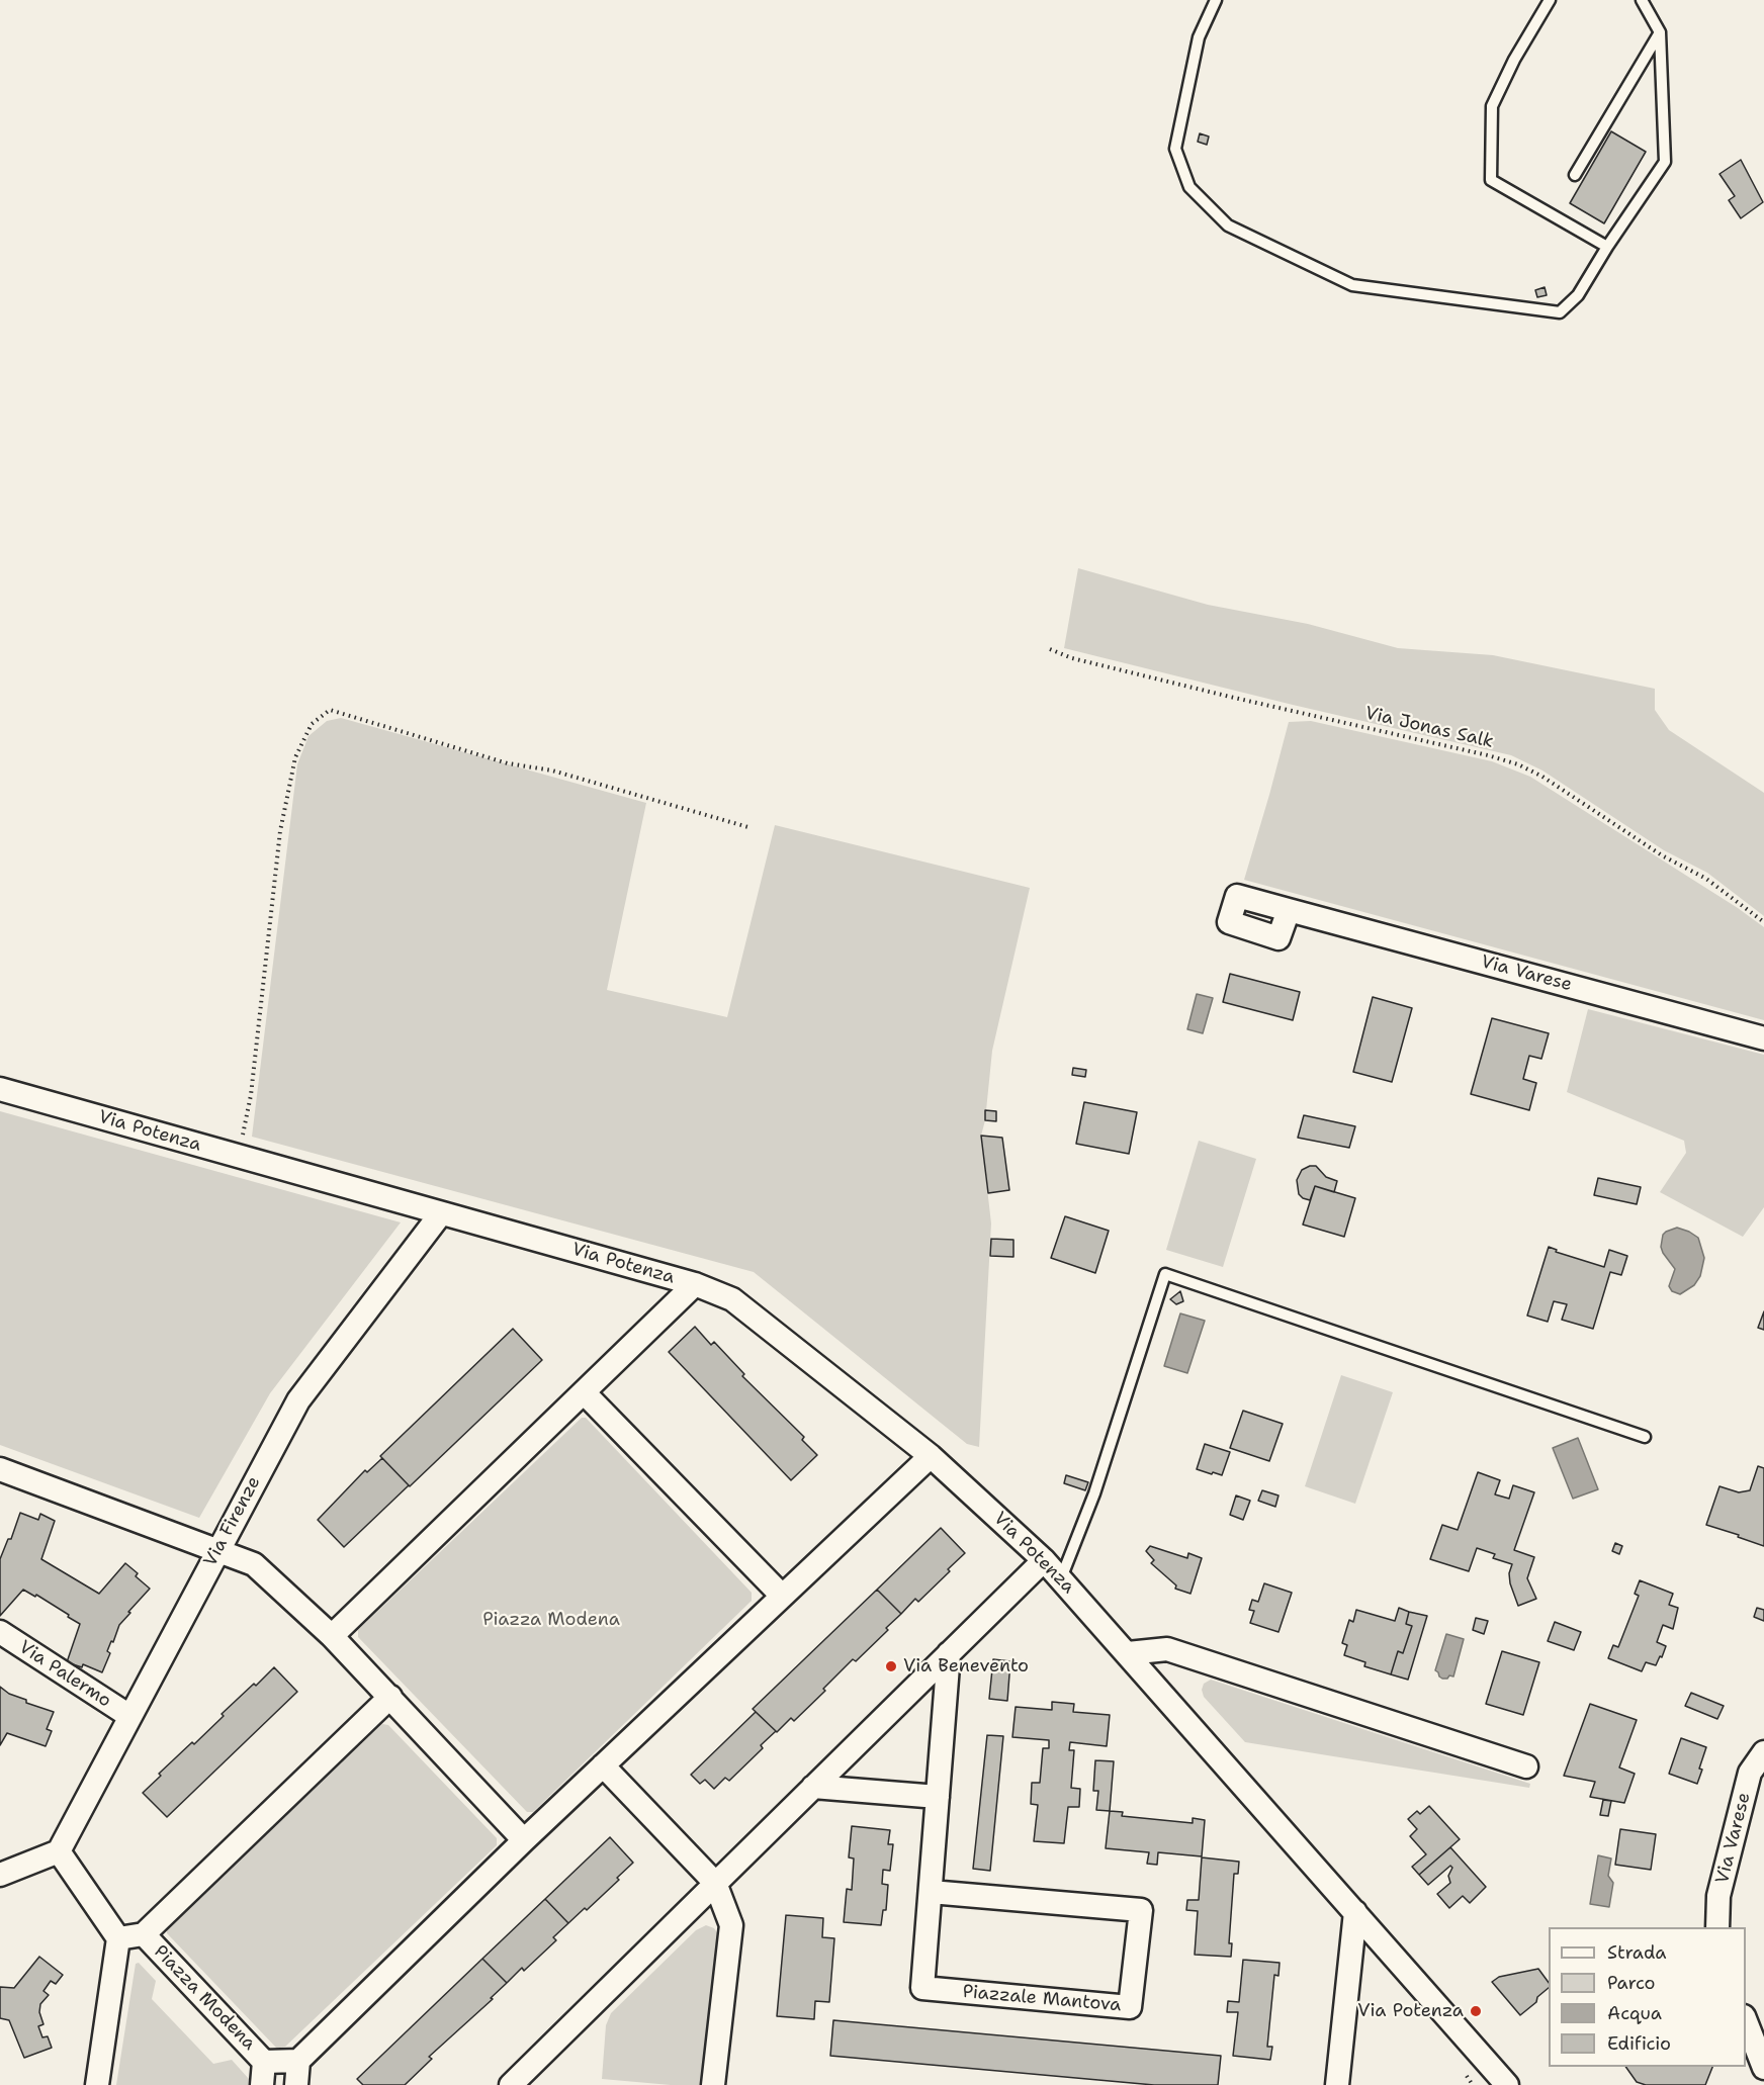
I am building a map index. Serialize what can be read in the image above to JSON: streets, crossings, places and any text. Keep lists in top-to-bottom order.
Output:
{
  "streets": {
    "street": [
      "Via Varese",
      "Via Potenza",
      "Via Firenze",
      "Via Palermo",
      "Piazza Modena",
      "Piazzale Mantova"
    ],
    "path": ["Via Jonas Salk"]
  },
  "crossings": [
    ["Via Potenza", "Via Firenze"],
    ["Via Firenze", "Via Palermo"]
  ],
  "parks": ["Piazza Modena"],
  "places": ["Via Benevento", "Via Potenza"],
  "legend": [
    "Strada",
    "Parco",
    "Acqua",
    "Edificio"
  ]
}
